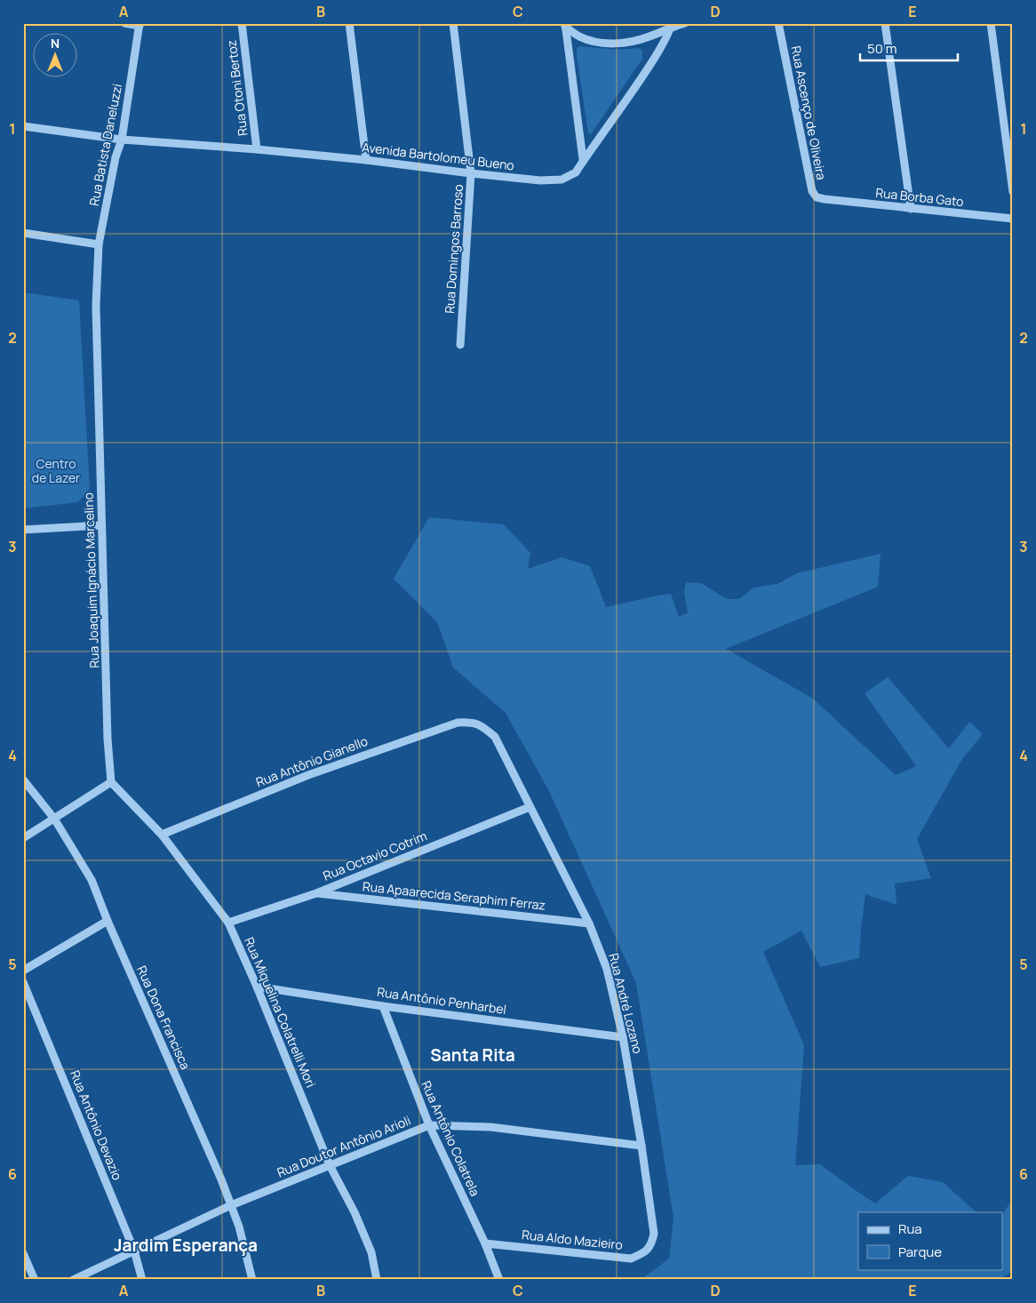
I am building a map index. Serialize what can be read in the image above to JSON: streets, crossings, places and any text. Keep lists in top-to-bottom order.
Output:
{
  "streets": {
    "street": [
      "Rua Otoni Bertoz",
      "Rua Ascenço de Oliveira",
      "Rua Batista Daneluzzi",
      "Avenida Bartolomeu Bueno",
      "Rua Borba Gato",
      "Rua Domingos Barroso",
      "Rua Joaquim Ignácio Marcelino",
      "Rua Antônio Gianello",
      "Rua Octavio Cotrim",
      "Rua Apaarecida Seraphim Ferraz",
      "Rua Antônio Penharbel",
      "Rua André Lozano",
      "Rua Miquelina Colatrelli Mori",
      "Rua Dona Francisca",
      "Rua Antônio Devazio",
      "Rua Antônio Colatrela",
      "Rua Doutor Antônio Arioli",
      "Rua Aldo Mazieiro"
    ]
  },
  "crossings": [
    ["Rua Otoni Bertoz", "Avenida Bartolomeu Bueno"],
    ["Rua Ascenço de Oliveira", "Rua Borba Gato"],
    ["Rua Batista Daneluzzi", "Avenida Bartolomeu Bueno"],
    ["Rua Batista Daneluzzi", "Rua Joaquim Ignácio Marcelino"],
    ["Avenida Bartolomeu Bueno", "Rua Domingos Barroso"],
    ["Rua Joaquim Ignácio Marcelino", "Rua Miquelina Colatrelli Mori"],
    ["Rua Antônio Gianello", "Rua André Lozano"],
    ["Rua Antônio Gianello", "Rua Miquelina Colatrelli Mori"],
    ["Rua Octavio Cotrim", "Rua Apaarecida Seraphim Ferraz"],
    ["Rua Octavio Cotrim", "Rua André Lozano"],
    ["Rua Octavio Cotrim", "Rua Miquelina Colatrelli Mori"],
    ["Rua Apaarecida Seraphim Ferraz", "Rua André Lozano"],
    ["Rua Antônio Penharbel", "Rua André Lozano"],
    ["Rua Antônio Penharbel", "Rua Miquelina Colatrelli Mori"],
    ["Rua Antônio Penharbel", "Rua Antônio Colatrela"],
    ["Rua André Lozano", "Rua Doutor Antônio Arioli"],
    ["Rua André Lozano", "Rua Aldo Mazieiro"],
    ["Rua Miquelina Colatrelli Mori", "Rua Doutor Antônio Arioli"],
    ["Rua Dona Francisca", "Rua Doutor Antônio Arioli"],
    ["Rua Antônio Devazio", "Rua Doutor Antônio Arioli"],
    ["Rua Antônio Colatrela", "Rua Doutor Antônio Arioli"],
    ["Rua Antônio Colatrela", "Rua Aldo Mazieiro"]
  ],
  "districts": ["Santa Rita", "Jardim Esperança"],
  "parks": ["Centro de Lazer"],
  "legend": ["Rua", "Parque"],
  "scale_bar": "50 m",
  "north": "top",
  "grid": {
    "columns": [
      "A",
      "B",
      "C",
      "D",
      "E"
    ],
    "rows": [
      "1",
      "2",
      "3",
      "4",
      "5",
      "6"
    ]
  }
}
